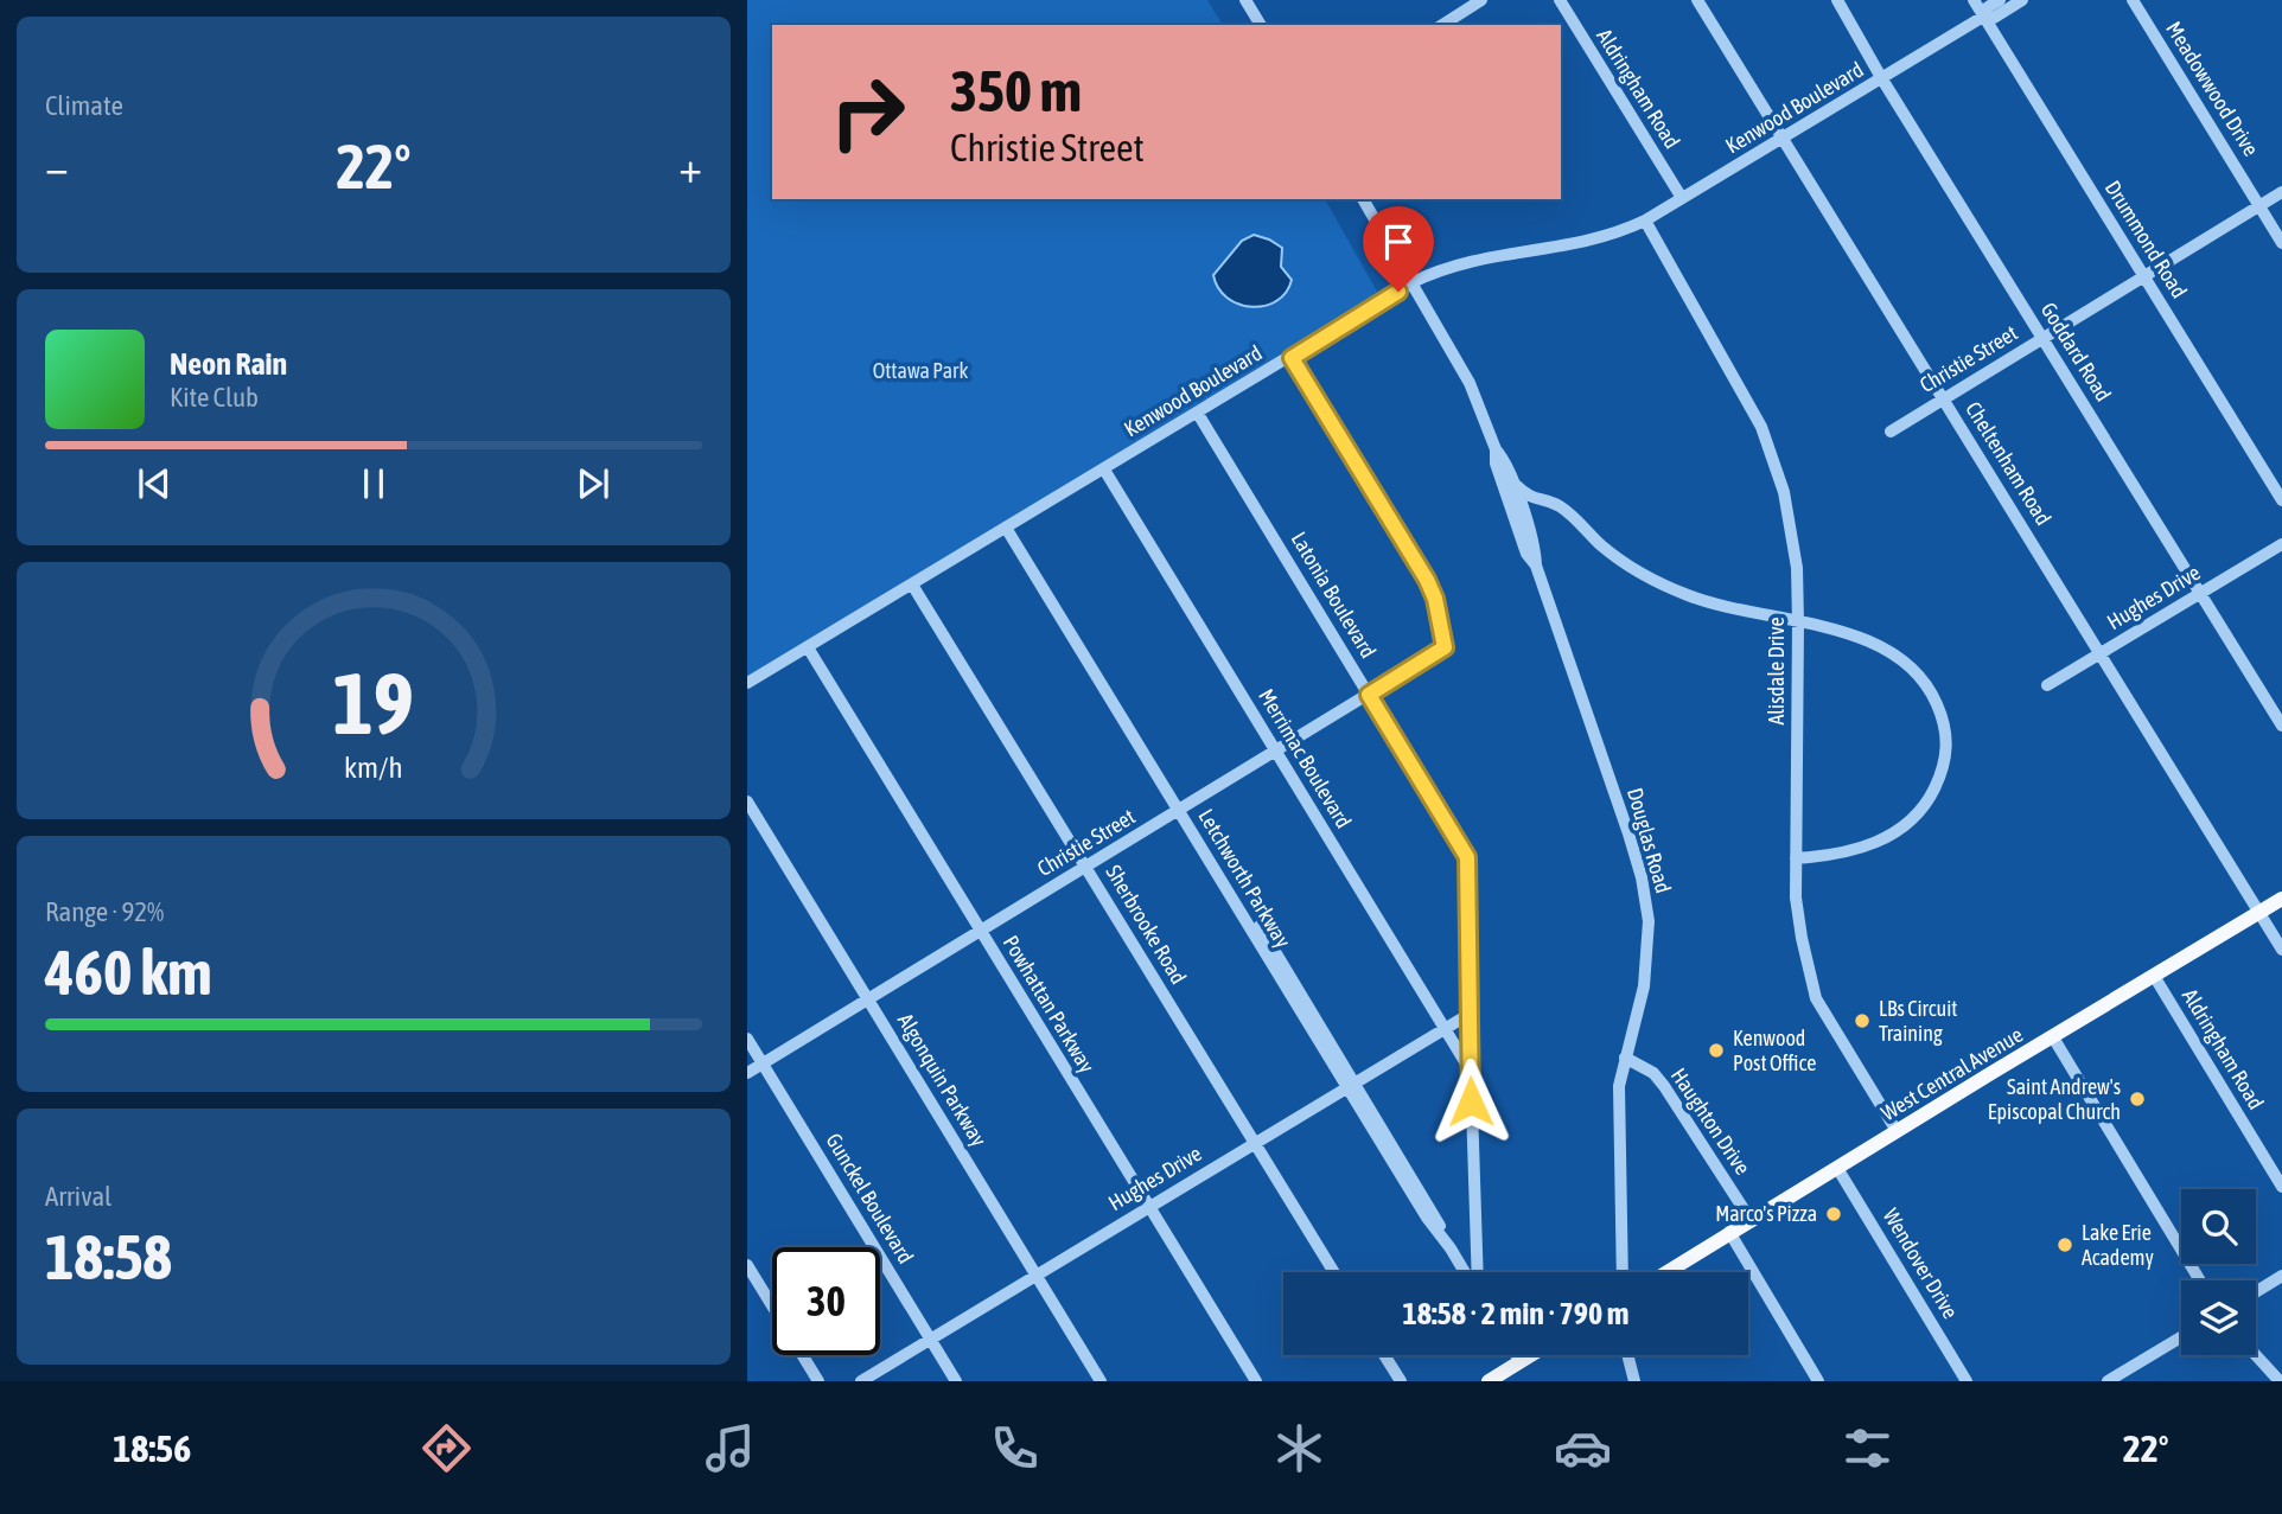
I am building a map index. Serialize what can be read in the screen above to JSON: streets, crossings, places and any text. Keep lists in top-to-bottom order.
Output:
{
  "streets": {
    "main road": ["West Central Avenue"],
    "street": [
      "Aldringham Road",
      "Meadowwood Drive",
      "Kenwood Boulevard",
      "Drummond Road",
      "Goddard Road",
      "Christie Street",
      "Cheltenham Road",
      "Latonia Boulevard",
      "Hughes Drive",
      "Alisdale Drive",
      "Merrimac Boulevard",
      "Douglas Road",
      "Letchworth Parkway",
      "Sherbrooke Road",
      "Powhattan Parkway",
      "Algonquin Parkway",
      "Haughton Drive",
      "Gunckel Boulevard",
      "Wendover Drive"
    ]
  },
  "crossings": [
    ["Aldringham Road", "Kenwood Boulevard"],
    ["Aldringham Road", "West Central Avenue"],
    ["Meadowwood Drive", "Christie Street"],
    ["Kenwood Boulevard", "Drummond Road"],
    ["Kenwood Boulevard", "Goddard Road"],
    ["Kenwood Boulevard", "Christie Street"],
    ["Kenwood Boulevard", "Cheltenham Road"],
    ["Kenwood Boulevard", "Latonia Boulevard"],
    ["Kenwood Boulevard", "Alisdale Drive"],
    ["Kenwood Boulevard", "Merrimac Boulevard"],
    ["Kenwood Boulevard", "Douglas Road"],
    ["Kenwood Boulevard", "Letchworth Parkway"],
    ["Kenwood Boulevard", "Sherbrooke Road"],
    ["Kenwood Boulevard", "Powhattan Parkway"],
    ["Drummond Road", "Christie Street"],
    ["Goddard Road", "Christie Street"],
    ["Goddard Road", "Hughes Drive"],
    ["Christie Street", "Cheltenham Road"],
    ["Christie Street", "Latonia Boulevard"],
    ["Christie Street", "Merrimac Boulevard"],
    ["Christie Street", "Letchworth Parkway"],
    ["Christie Street", "Sherbrooke Road"],
    ["Christie Street", "Powhattan Parkway"],
    ["Christie Street", "Algonquin Parkway"],
    ["Christie Street", "Gunckel Boulevard"],
    ["Cheltenham Road", "Hughes Drive"],
    ["Cheltenham Road", "West Central Avenue"],
    ["Latonia Boulevard", "Hughes Drive"],
    ["Latonia Boulevard", "Merrimac Boulevard"],
    ["Hughes Drive", "Merrimac Boulevard"],
    ["Hughes Drive", "Letchworth Parkway"],
    ["Hughes Drive", "Sherbrooke Road"],
    ["Hughes Drive", "Powhattan Parkway"],
    ["Hughes Drive", "Algonquin Parkway"],
    ["Hughes Drive", "Gunckel Boulevard"],
    ["Alisdale Drive", "West Central Avenue"],
    ["Douglas Road", "Haughton Drive"],
    ["West Central Avenue", "Haughton Drive"],
    ["West Central Avenue", "Wendover Drive"]
  ],
  "parks": ["Ottawa Park"],
  "places": [
    "LBs Circuit Training",
    "Kenwood Post Office",
    "Saint Andrew's Episcopal Church",
    "Marco's Pizza",
    "Lake Erie Academy"
  ],
  "page": {
    "tile": [
      "Climate",
      ["Range · 92%", "460 km"],
      ["Arrival", "18:58"]
    ],
    "turn": ["350 m", "Christie Street"],
    "heat": ["−", "22°", "+"],
    "song": ["Neon Rain", "Kite Club"],
    "limit": "30",
    "trip": "18:58 · 2 min · 790 m",
    "tabs": ["18:56", "22°"],
    "gauge": ["19", "km/h"]
  }
}
